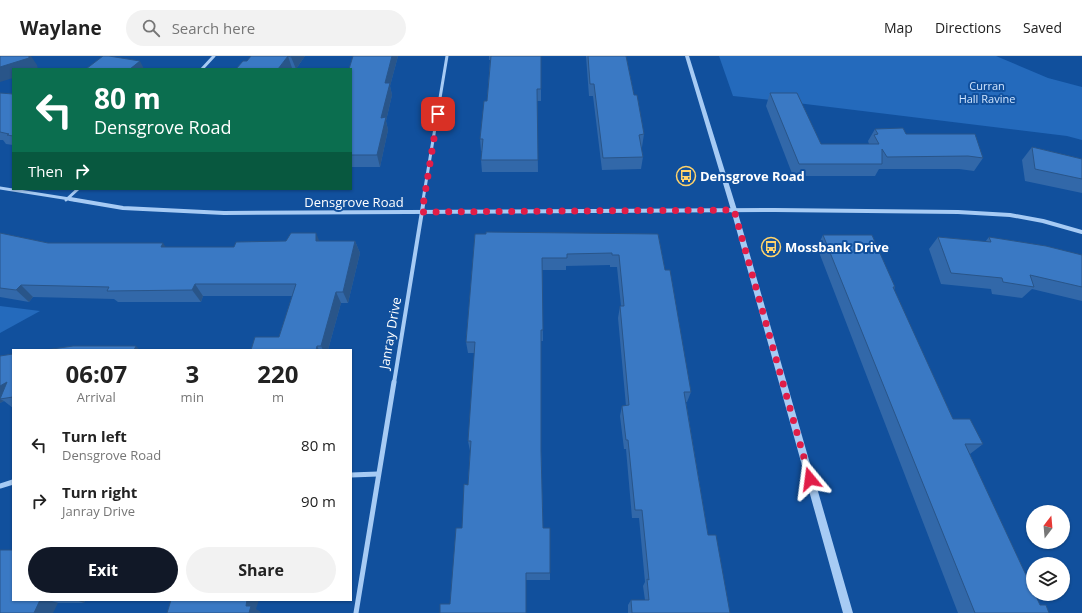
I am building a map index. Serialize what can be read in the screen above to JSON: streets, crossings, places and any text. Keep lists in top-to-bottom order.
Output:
{
  "streets": {
    "street": ["Densgrove Road", "Janray Drive"]
  },
  "crossings": [
    ["Densgrove Road", "Janray Drive"]
  ],
  "parks": ["Curran Hall Ravine"],
  "places": {
    "bus stop": ["Densgrove Road", "Mossbank Drive"]
  },
  "north": "top",
  "page": {
    "header": "Waylane",
    "search": "Search here",
    "nav": ["Map", "Directions", "Saved"],
    "turn": ["80 m", "Densgrove Road"],
    "then": "Then",
    "eta": [
      "06:07",
      "Arrival",
      "3",
      "min",
      "220",
      "m"
    ],
    "list": [
      {
        "name": "Turn left",
        "note": "Densgrove Road",
        "value": "80 m"
      },
      {
        "name": "Turn right",
        "note": "Janray Drive",
        "value": "90 m"
      }
    ],
    "buttons": ["Exit", "Share"]
  }
}
